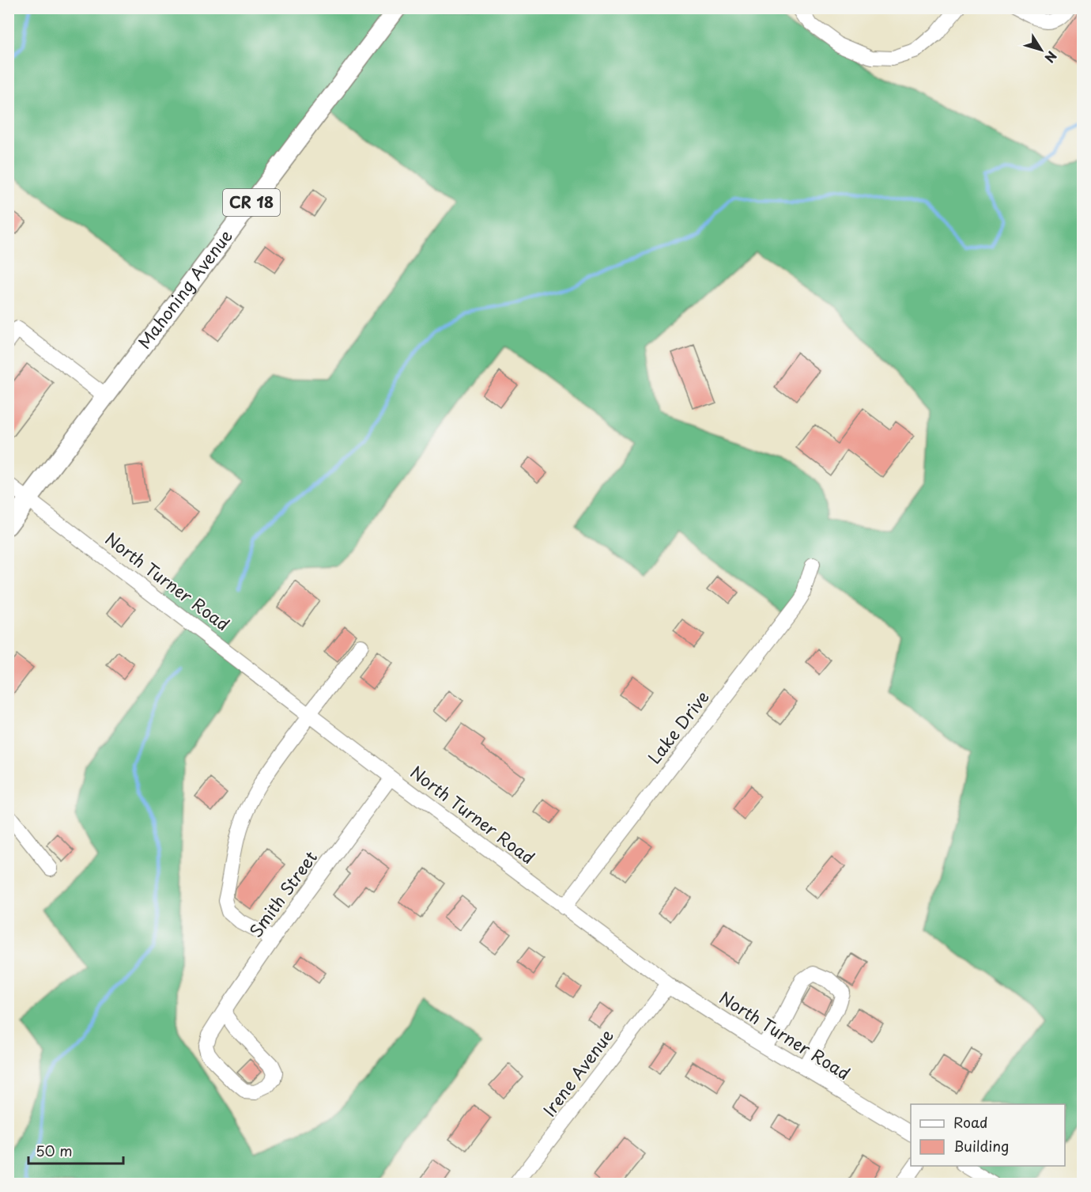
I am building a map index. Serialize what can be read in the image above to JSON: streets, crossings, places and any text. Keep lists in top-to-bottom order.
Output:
{
  "streets": {
    "main road": ["CR 18", "Mahoning Avenue"],
    "street": [
      "North Turner Road",
      "Lake Drive",
      "Smith Street",
      "Irene Avenue"
    ]
  },
  "crossings": [
    ["Mahoning Avenue", "North Turner Road"],
    ["North Turner Road", "Lake Drive"],
    ["North Turner Road", "Smith Street"],
    ["North Turner Road", "Irene Avenue"]
  ],
  "legend": ["Road", "Building"],
  "scale_bar": "50 m",
  "north": "bottom right"
}
